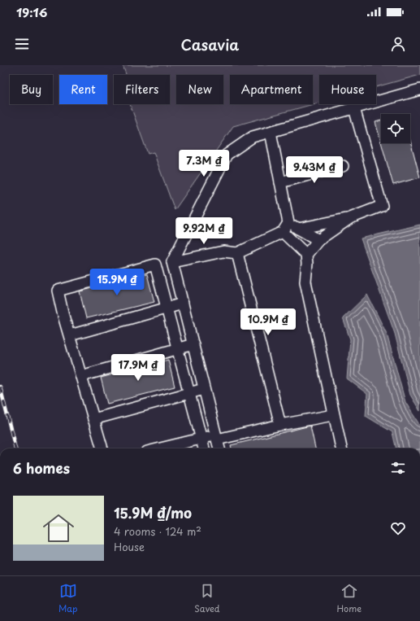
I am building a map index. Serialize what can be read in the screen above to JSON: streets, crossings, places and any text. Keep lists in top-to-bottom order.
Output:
{
  "page": {
    "status": "19:16",
    "header": "Casavia",
    "chip": [
      "Buy",
      "Rent",
      "Filters",
      "New",
      "Apartment",
      "House"
    ],
    "price": [
      "7.3M ₫",
      "9.43M ₫",
      "9.92M ₫",
      "15.9M ₫",
      "10.9M ₫",
      "17.9M ₫"
    ],
    "heading": "6 homes",
    "list": [
      {
        "name": "15.9M ₫/mo",
        "note": "4 rooms · 124 m² · House"
      }
    ],
    "tabs": ["Map", "Saved", "Home"]
  }
}
